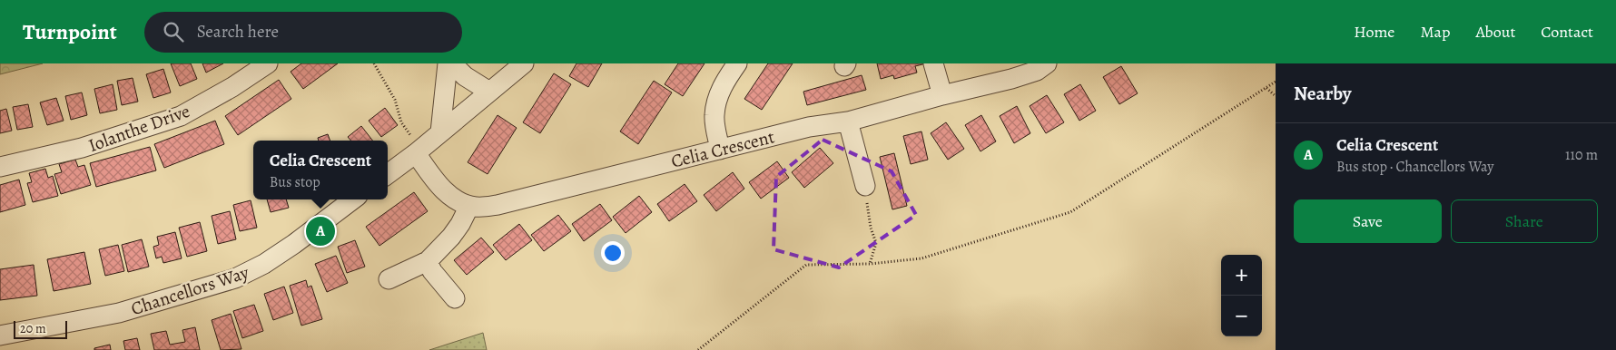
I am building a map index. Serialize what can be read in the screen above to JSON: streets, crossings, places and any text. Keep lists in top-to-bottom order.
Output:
{
  "streets": {
    "street": ["Iolanthe Drive", "Celia Crescent", "Chancellors Way"]
  },
  "scale_bar": "20 m",
  "page": {
    "header": "Turnpoint",
    "search": "Search here",
    "nav": [
      "Home",
      "Map",
      "About",
      "Contact"
    ],
    "heading": "Nearby",
    "list": [
      {
        "mark": "A",
        "name": "Celia Crescent",
        "note": "Bus stop · Chancellors Way",
        "value": "110 m"
      }
    ],
    "popup": ["Celia Crescent", "Bus stop"],
    "buttons": ["Save", "Share"],
    "pins": "A",
    "map_buttons": ["+", "−"],
    "scale": "20 m"
  }
}
